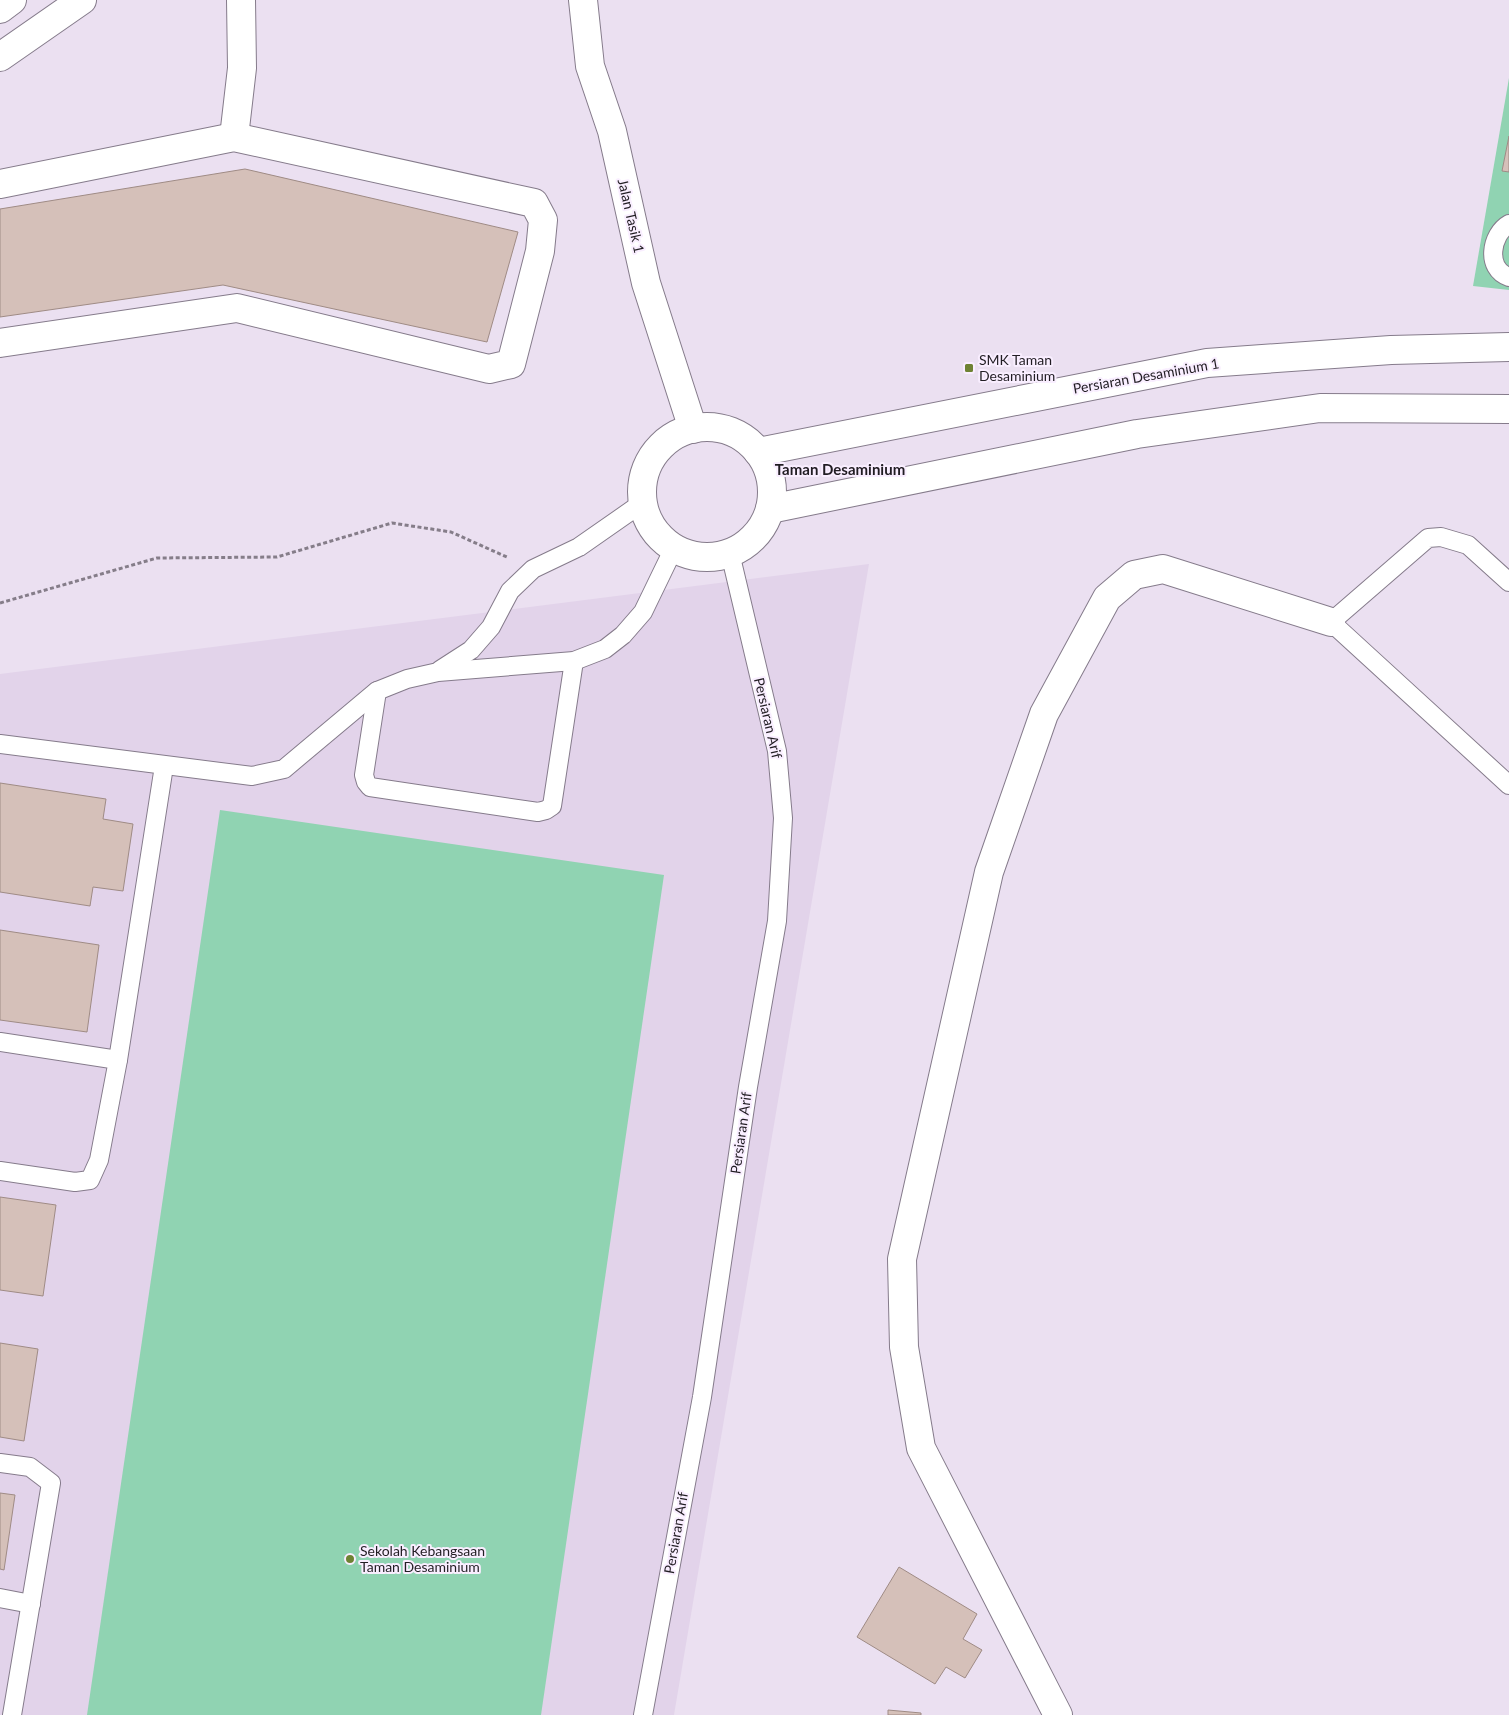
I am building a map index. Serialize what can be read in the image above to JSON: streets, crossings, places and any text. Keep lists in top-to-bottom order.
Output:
{
  "streets": {
    "street": ["Jalan Tasik 1", "Persiaran Desaminium 1"],
    "lane": ["Persiaran Arif"]
  },
  "crossings": [
    ["Jalan Tasik 1", "Persiaran Desaminium 1"],
    ["Jalan Tasik 1", "Persiaran Arif"],
    ["Persiaran Desaminium 1", "Persiaran Arif"]
  ],
  "districts": ["Taman Desaminium"],
  "places": {
    "transit": ["SMK Taman Desaminium"],
    "other": ["Sekolah Kebangsaan Taman Desaminium"]
  }
}
